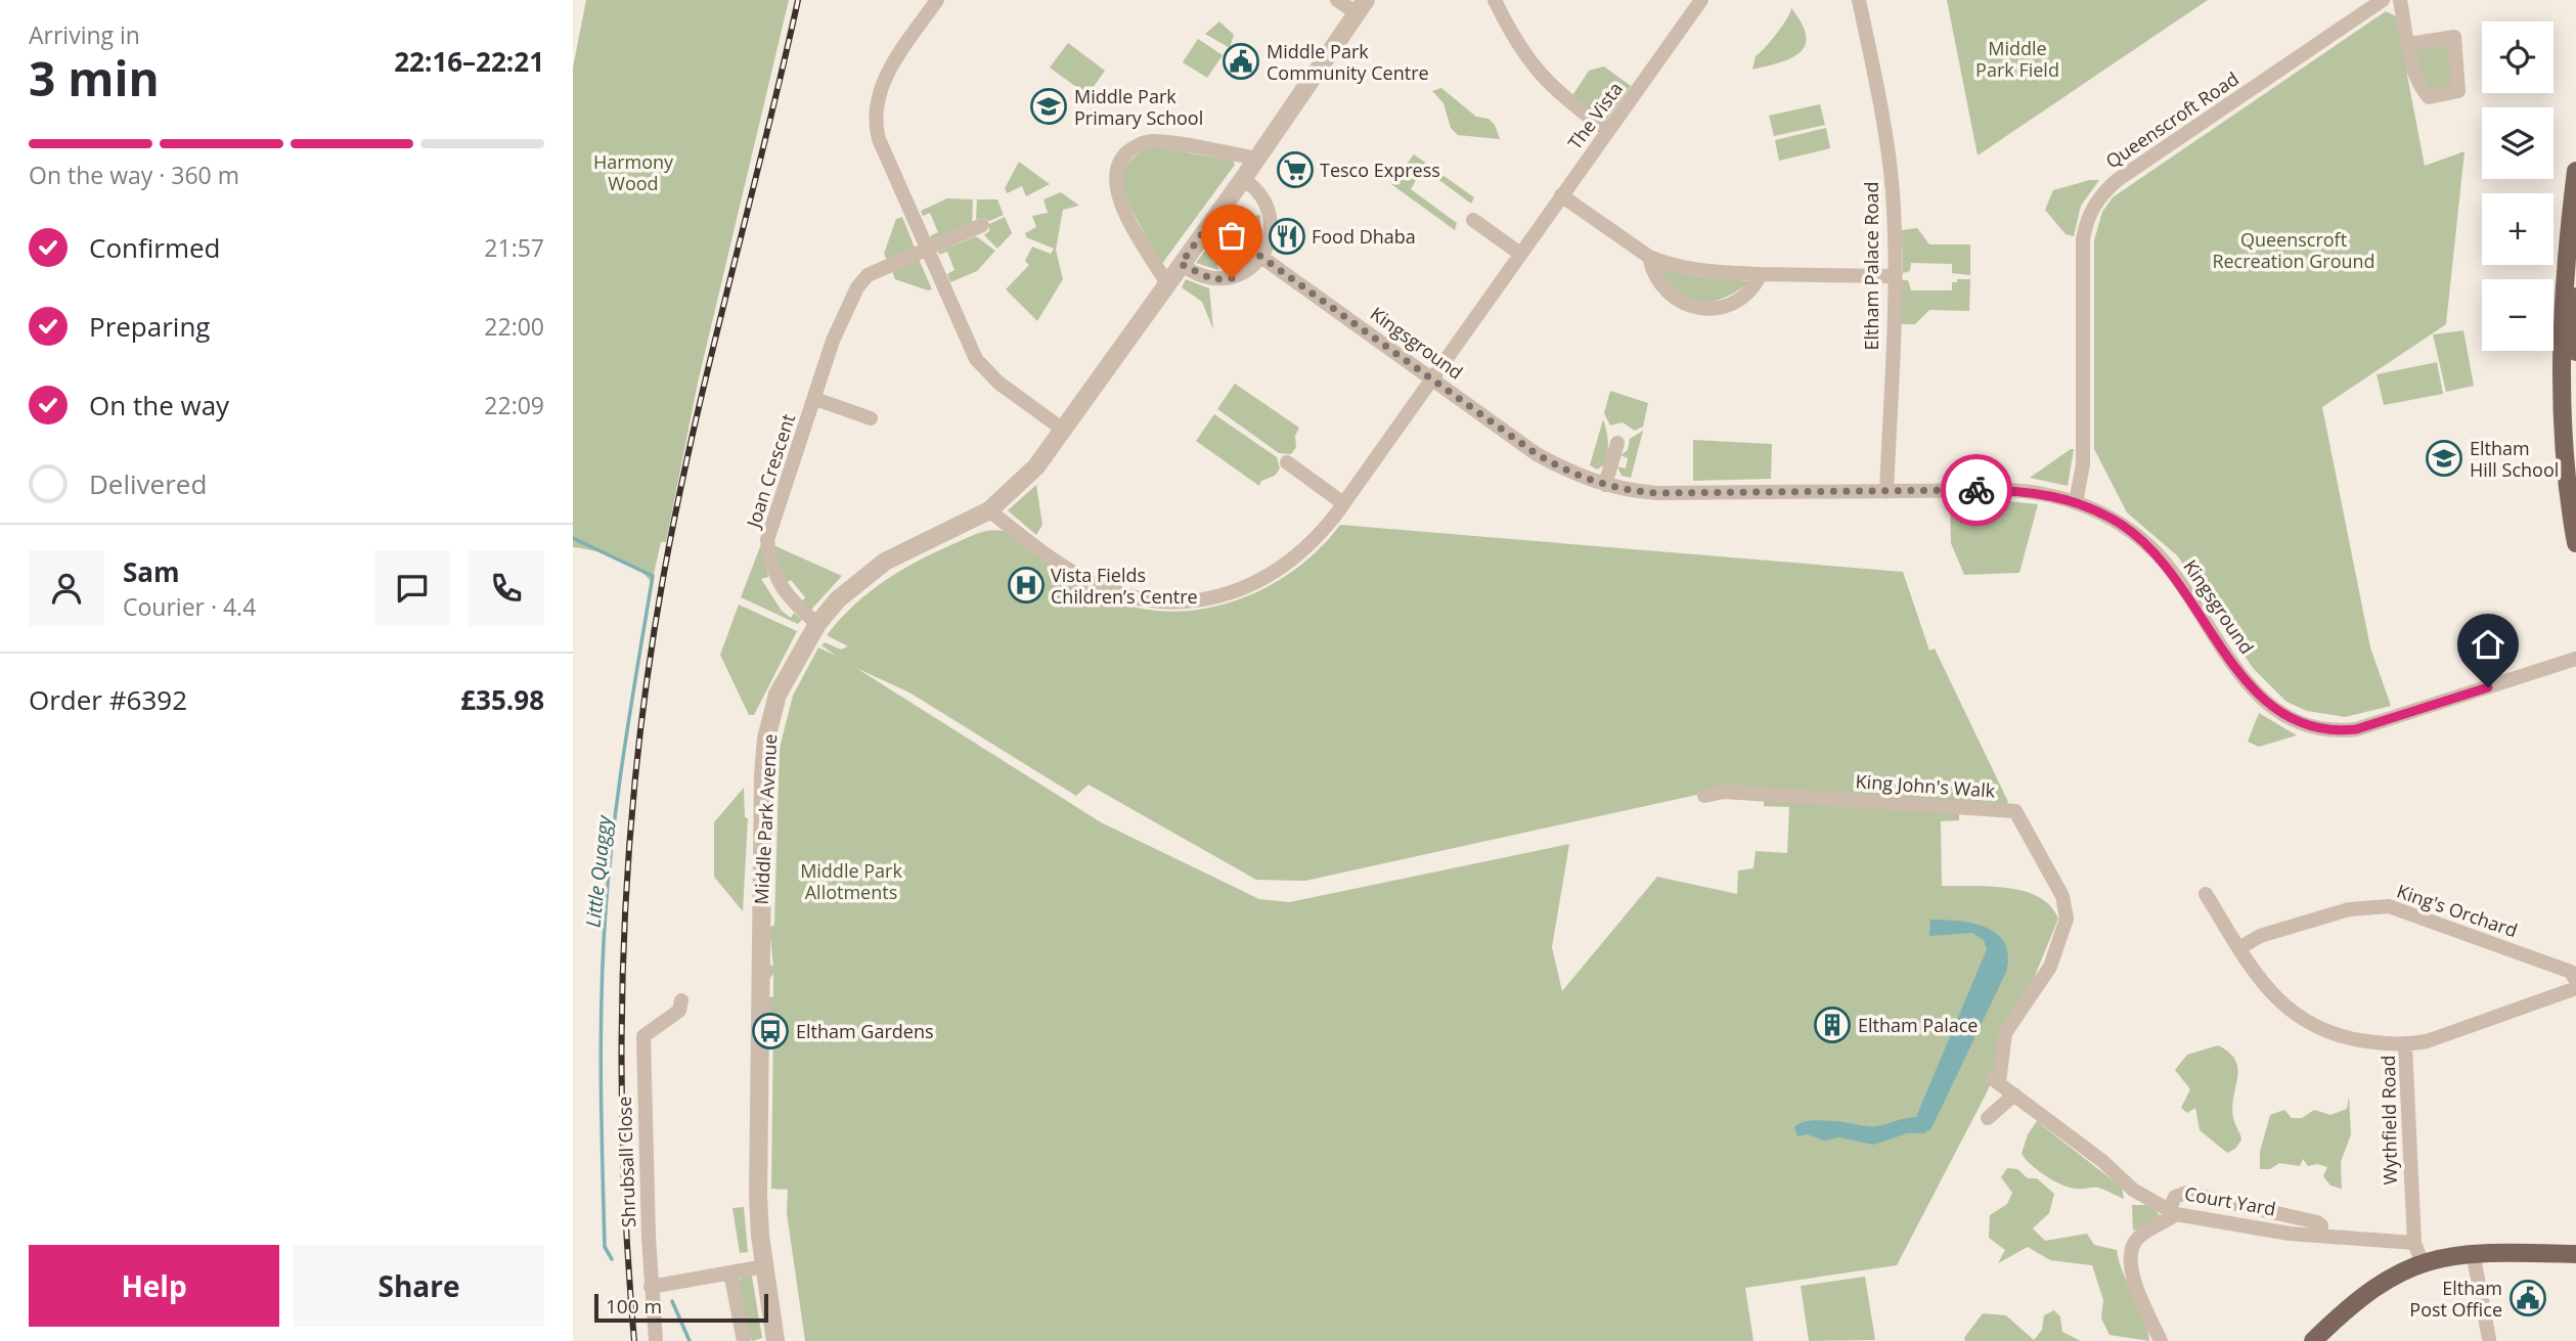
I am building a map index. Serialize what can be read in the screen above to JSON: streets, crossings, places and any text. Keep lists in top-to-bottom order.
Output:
{
  "streets": {
    "street": [
      "The Vista",
      "Queenscroft Road",
      "Eltham Palace Road",
      "Kingsground",
      "Joan Crescent",
      "King John's Walk",
      "Middle Park Avenue",
      "King's Orchard",
      "Wythfield Road",
      "Shrubsall Close",
      "Court Yard"
    ]
  },
  "crossings": [
    ["The Vista", "Kingsground"],
    ["The Vista", "Middle Park Avenue"],
    ["Queenscroft Road", "Kingsground"],
    ["Eltham Palace Road", "Kingsground"],
    ["Kingsground", "Middle Park Avenue"],
    ["Joan Crescent", "Middle Park Avenue"],
    ["King John's Walk", "Court Yard"],
    ["Wythfield Road", "Court Yard"]
  ],
  "water": ["Little Quaggy"],
  "parks": [
    "Middle Park Field",
    "Harmony Wood",
    "Queenscroft Recreation Ground",
    "Middle Park Allotments"
  ],
  "places": {
    "public building": ["Middle Park Community Centre", "Eltham Post Office"],
    "school or university": ["Middle Park Primary School", "Eltham Hill School"],
    "supermarket": ["Tesco Express"],
    "restaurant": ["Food Dhaba"],
    "hospital": ["Vista Fields Children’s Centre"],
    "building": ["Eltham Palace"],
    "bus stop": ["Eltham Gardens"]
  },
  "scale_bar": "100 m",
  "page": {
    "heading": ["3 min", "Arriving in", "22:16–22:21"],
    "panel": [
      "Sam",
      "Courier · 4.4",
      "Order #6392",
      "£35.98"
    ],
    "map_buttons": ["+", "−"],
    "bar": "On the way · 360 m",
    "list": [
      ["Confirmed", "21:57"],
      ["Preparing", "22:00"],
      ["On the way", "22:09"],
      "Delivered"
    ],
    "buttons": ["Help", "Share"],
    "scale": "100 m"
  }
}
